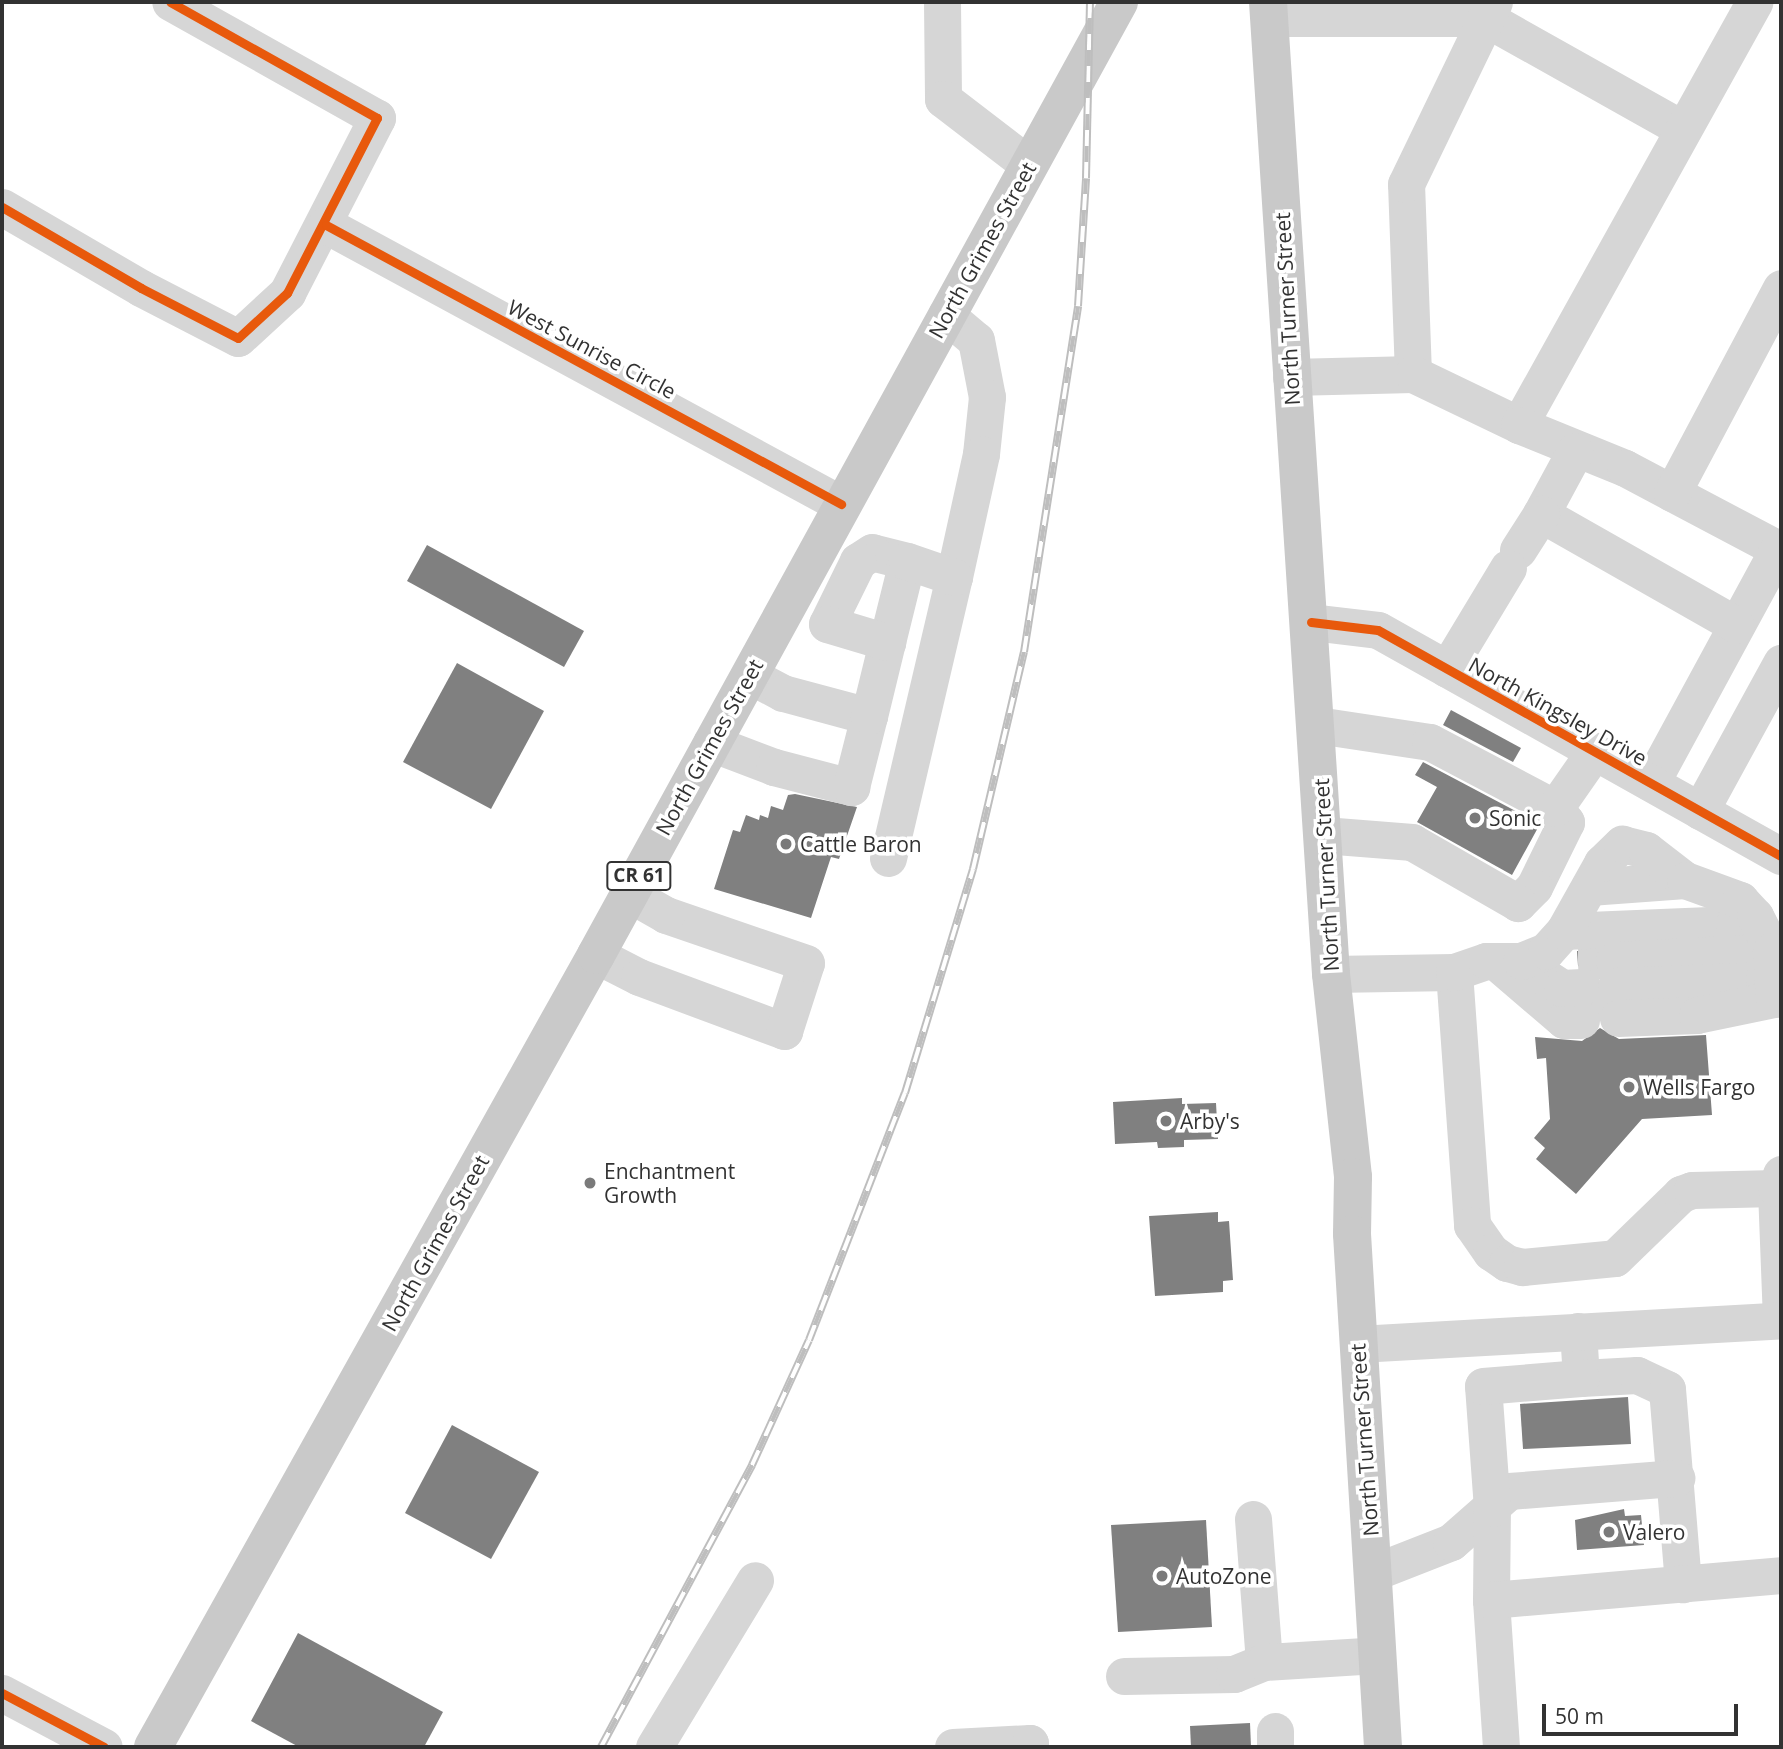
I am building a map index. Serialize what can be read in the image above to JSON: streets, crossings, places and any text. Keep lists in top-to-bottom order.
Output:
{
  "streets": {
    "main road": ["North Grimes Street", "North Turner Street", "CR 61"],
    "street": ["West Sunrise Circle", "North Kingsley Drive"]
  },
  "crossings": [
    ["North Grimes Street", "West Sunrise Circle"],
    ["North Turner Street", "North Kingsley Drive"]
  ],
  "places": [
    "Sonic",
    "Cattle Baron",
    "Wells Fargo",
    "Arby's",
    "Enchantment Growth",
    "Valero",
    "AutoZone"
  ],
  "scale_bar": "50 m"
}
